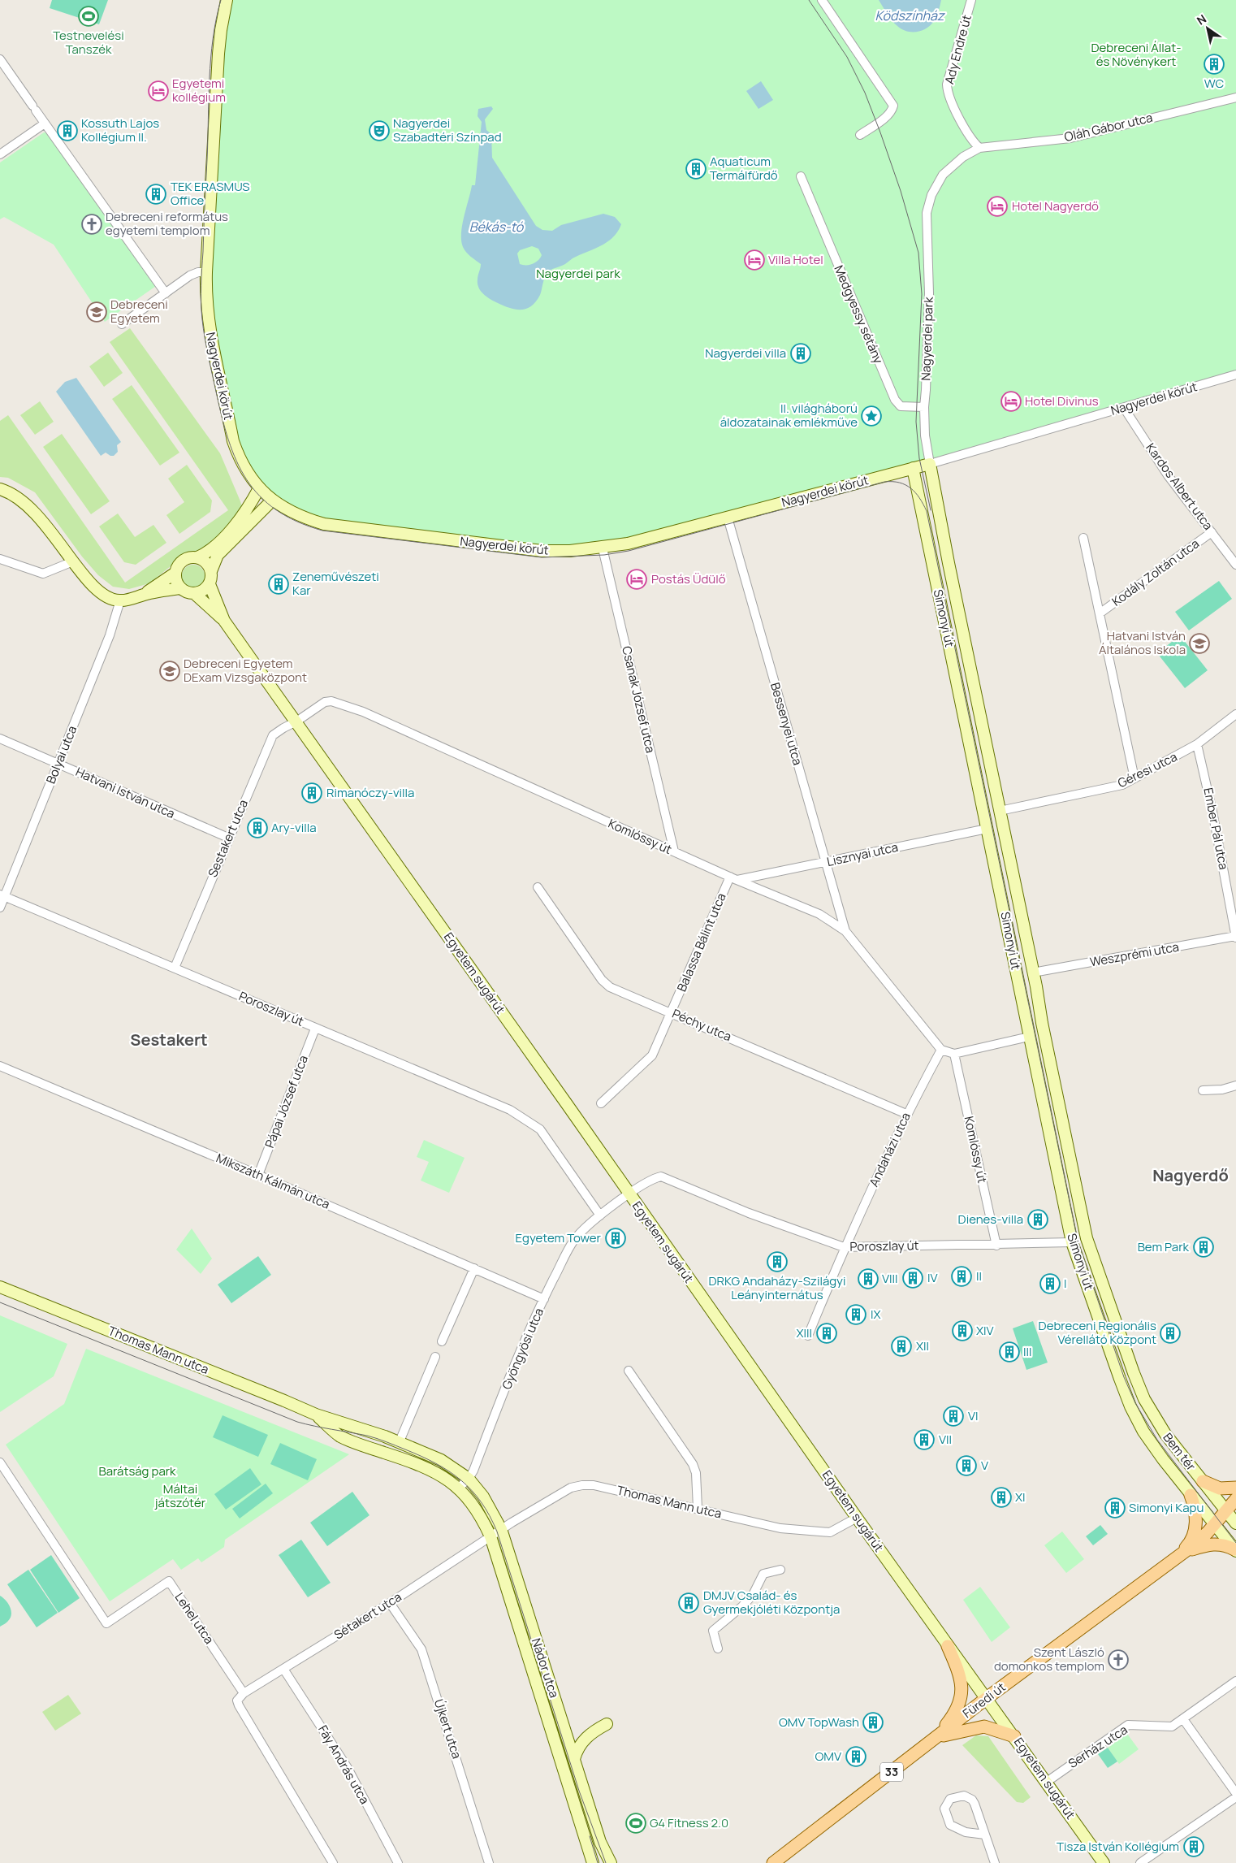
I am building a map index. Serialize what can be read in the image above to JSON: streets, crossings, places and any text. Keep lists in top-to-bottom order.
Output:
{
  "streets": {
    "main road": ["Füredi út", "33"],
    "street": [
      "Ady Endre út",
      "Oláh Gábor utca",
      "Medgyessy sétány",
      "Nagyerdei park",
      "Nagyerdei körút",
      "Kardos Albert utca",
      "Kodály Zoltán utca",
      "Simonyi út",
      "Csanak József utca",
      "Bessenyei utca",
      "Bolyai utca",
      "Géresi utca",
      "Hatvani István utca",
      "Ember Pál utca",
      "Komlóssy út",
      "Sestakert utca",
      "Lisznyai utca",
      "Balassa Bálint utca",
      "Weszprémi utca",
      "Egyetem sugárút",
      "Poroszlay út",
      "Péchy utca",
      "Pápai József utca",
      "Andaházi utca",
      "Mikszáth Kálmán utca",
      "Gyöngyösi utca",
      "Thomas Mann utca",
      "Bem tér",
      "Sétakert utca",
      "Lehel utca",
      "Nádor utca",
      "Újkert utca",
      "Serház utca",
      "Fáy András utca"
    ]
  },
  "crossings": [
    ["Ady Endre út", "Oláh Gábor utca"],
    ["Ady Endre út", "Nagyerdei park"],
    ["Oláh Gábor utca", "Nagyerdei park"],
    ["Medgyessy sétány", "Nagyerdei park"],
    ["Nagyerdei park", "Nagyerdei körút"],
    ["Nagyerdei park", "Simonyi út"],
    ["Nagyerdei körút", "Kardos Albert utca"],
    ["Nagyerdei körút", "Simonyi út"],
    ["Nagyerdei körút", "Csanak József utca"],
    ["Nagyerdei körút", "Bessenyei utca"],
    ["Kardos Albert utca", "Kodály Zoltán utca"],
    ["Kodály Zoltán utca", "Géresi utca"],
    ["Simonyi út", "Géresi utca"],
    ["Simonyi út", "Lisznyai utca"],
    ["Simonyi út", "Weszprémi utca"],
    ["Simonyi út", "Poroszlay út"],
    ["Simonyi út", "Bem tér"],
    ["Csanak József utca", "Komlóssy út"],
    ["Bessenyei utca", "Komlóssy út"],
    ["Bessenyei utca", "Lisznyai utca"],
    ["Bolyai utca", "Hatvani István utca"],
    ["Bolyai utca", "Poroszlay út"],
    ["Géresi utca", "Ember Pál utca"],
    ["Hatvani István utca", "Sestakert utca"],
    ["Ember Pál utca", "Weszprémi utca"],
    ["Komlóssy út", "Sestakert utca"],
    ["Komlóssy út", "Lisznyai utca"],
    ["Komlóssy út", "Balassa Bálint utca"],
    ["Komlóssy út", "Egyetem sugárút"],
    ["Komlóssy út", "Poroszlay út"],
    ["Komlóssy út", "Andaházi utca"],
    ["Sestakert utca", "Egyetem sugárút"],
    ["Sestakert utca", "Poroszlay út"],
    ["Lisznyai utca", "Balassa Bálint utca"],
    ["Balassa Bálint utca", "Péchy utca"],
    ["Egyetem sugárút", "Gyöngyösi utca"],
    ["Egyetem sugárút", "Thomas Mann utca"],
    ["Egyetem sugárút", "Füredi út"],
    ["Egyetem sugárút", "Serház utca"],
    ["Poroszlay út", "Pápai József utca"],
    ["Poroszlay út", "Andaházi utca"],
    ["Poroszlay út", "Gyöngyösi utca"],
    ["Péchy utca", "Andaházi utca"],
    ["Pápai József utca", "Mikszáth Kálmán utca"],
    ["Mikszáth Kálmán utca", "Gyöngyösi utca"],
    ["Gyöngyösi utca", "Thomas Mann utca"],
    ["Gyöngyösi utca", "Nádor utca"],
    ["Thomas Mann utca", "Sétakert utca"],
    ["Thomas Mann utca", "Nádor utca"],
    ["Bem tér", "Füredi út"],
    ["Bem tér", "33"],
    ["Sétakert utca", "Lehel utca"],
    ["Sétakert utca", "Nádor utca"],
    ["Sétakert utca", "Újkert utca"],
    ["Sétakert utca", "Fáy András utca"],
    ["Füredi út", "33"]
  ],
  "districts": ["Sestakert", "Nagyerdő"],
  "water": ["Ködszínház", "Békás-tó"],
  "parks": [
    "Debreceni Állat- és Növénykert",
    "Nagyerdei park",
    "Barátság park",
    "Máltai játszótér"
  ],
  "places": {
    "sports": ["Testnevelési Tanszék", "G4 Fitness 2.0"],
    "building": [
      "WC",
      "Kossuth Lajos Kollégium II.",
      "Aquaticum Termálfürdő",
      "TEK ERASMUS Office",
      "Nagyerdei villa",
      "Zeneművészeti Kar",
      "Rimanóczy-villa",
      "Ary-villa",
      "Dienes-villa",
      "Egyetem Tower",
      "Bem Park",
      "DRKG Andaházy-Szilágyi Leányinternátus",
      "II",
      "IV",
      "VIII",
      "I",
      "IX",
      "XIV",
      "XIII",
      "Debreceni Regionális Vérellátó Központ",
      "XII",
      "III",
      "VI",
      "VII",
      "V",
      "XI",
      "Simonyi Kapu",
      "DMJV Család- és Gyermekjóléti Központja",
      "OMV TopWash",
      "OMV",
      "Tisza István Kollégium"
    ],
    "hotel": [
      "Egyetemi kollégium",
      "Hotel Nagyerdő",
      "Villa Hotel",
      "Hotel Divinus",
      "Postás Üdülő"
    ],
    "theatre": ["Nagyerdei Szabadtéri Színpad"],
    "church": ["Debreceni református egyetemi templom", "Szent László domonkos templom"],
    "school or university": ["Debreceni Egyetem", "Hatvani István Általános Iskola", "Debreceni Egyetem DExam Vizsgaközpont"],
    "place": ["II. világháború áldozatainak emlékműve"]
  },
  "north": "top left"
}
